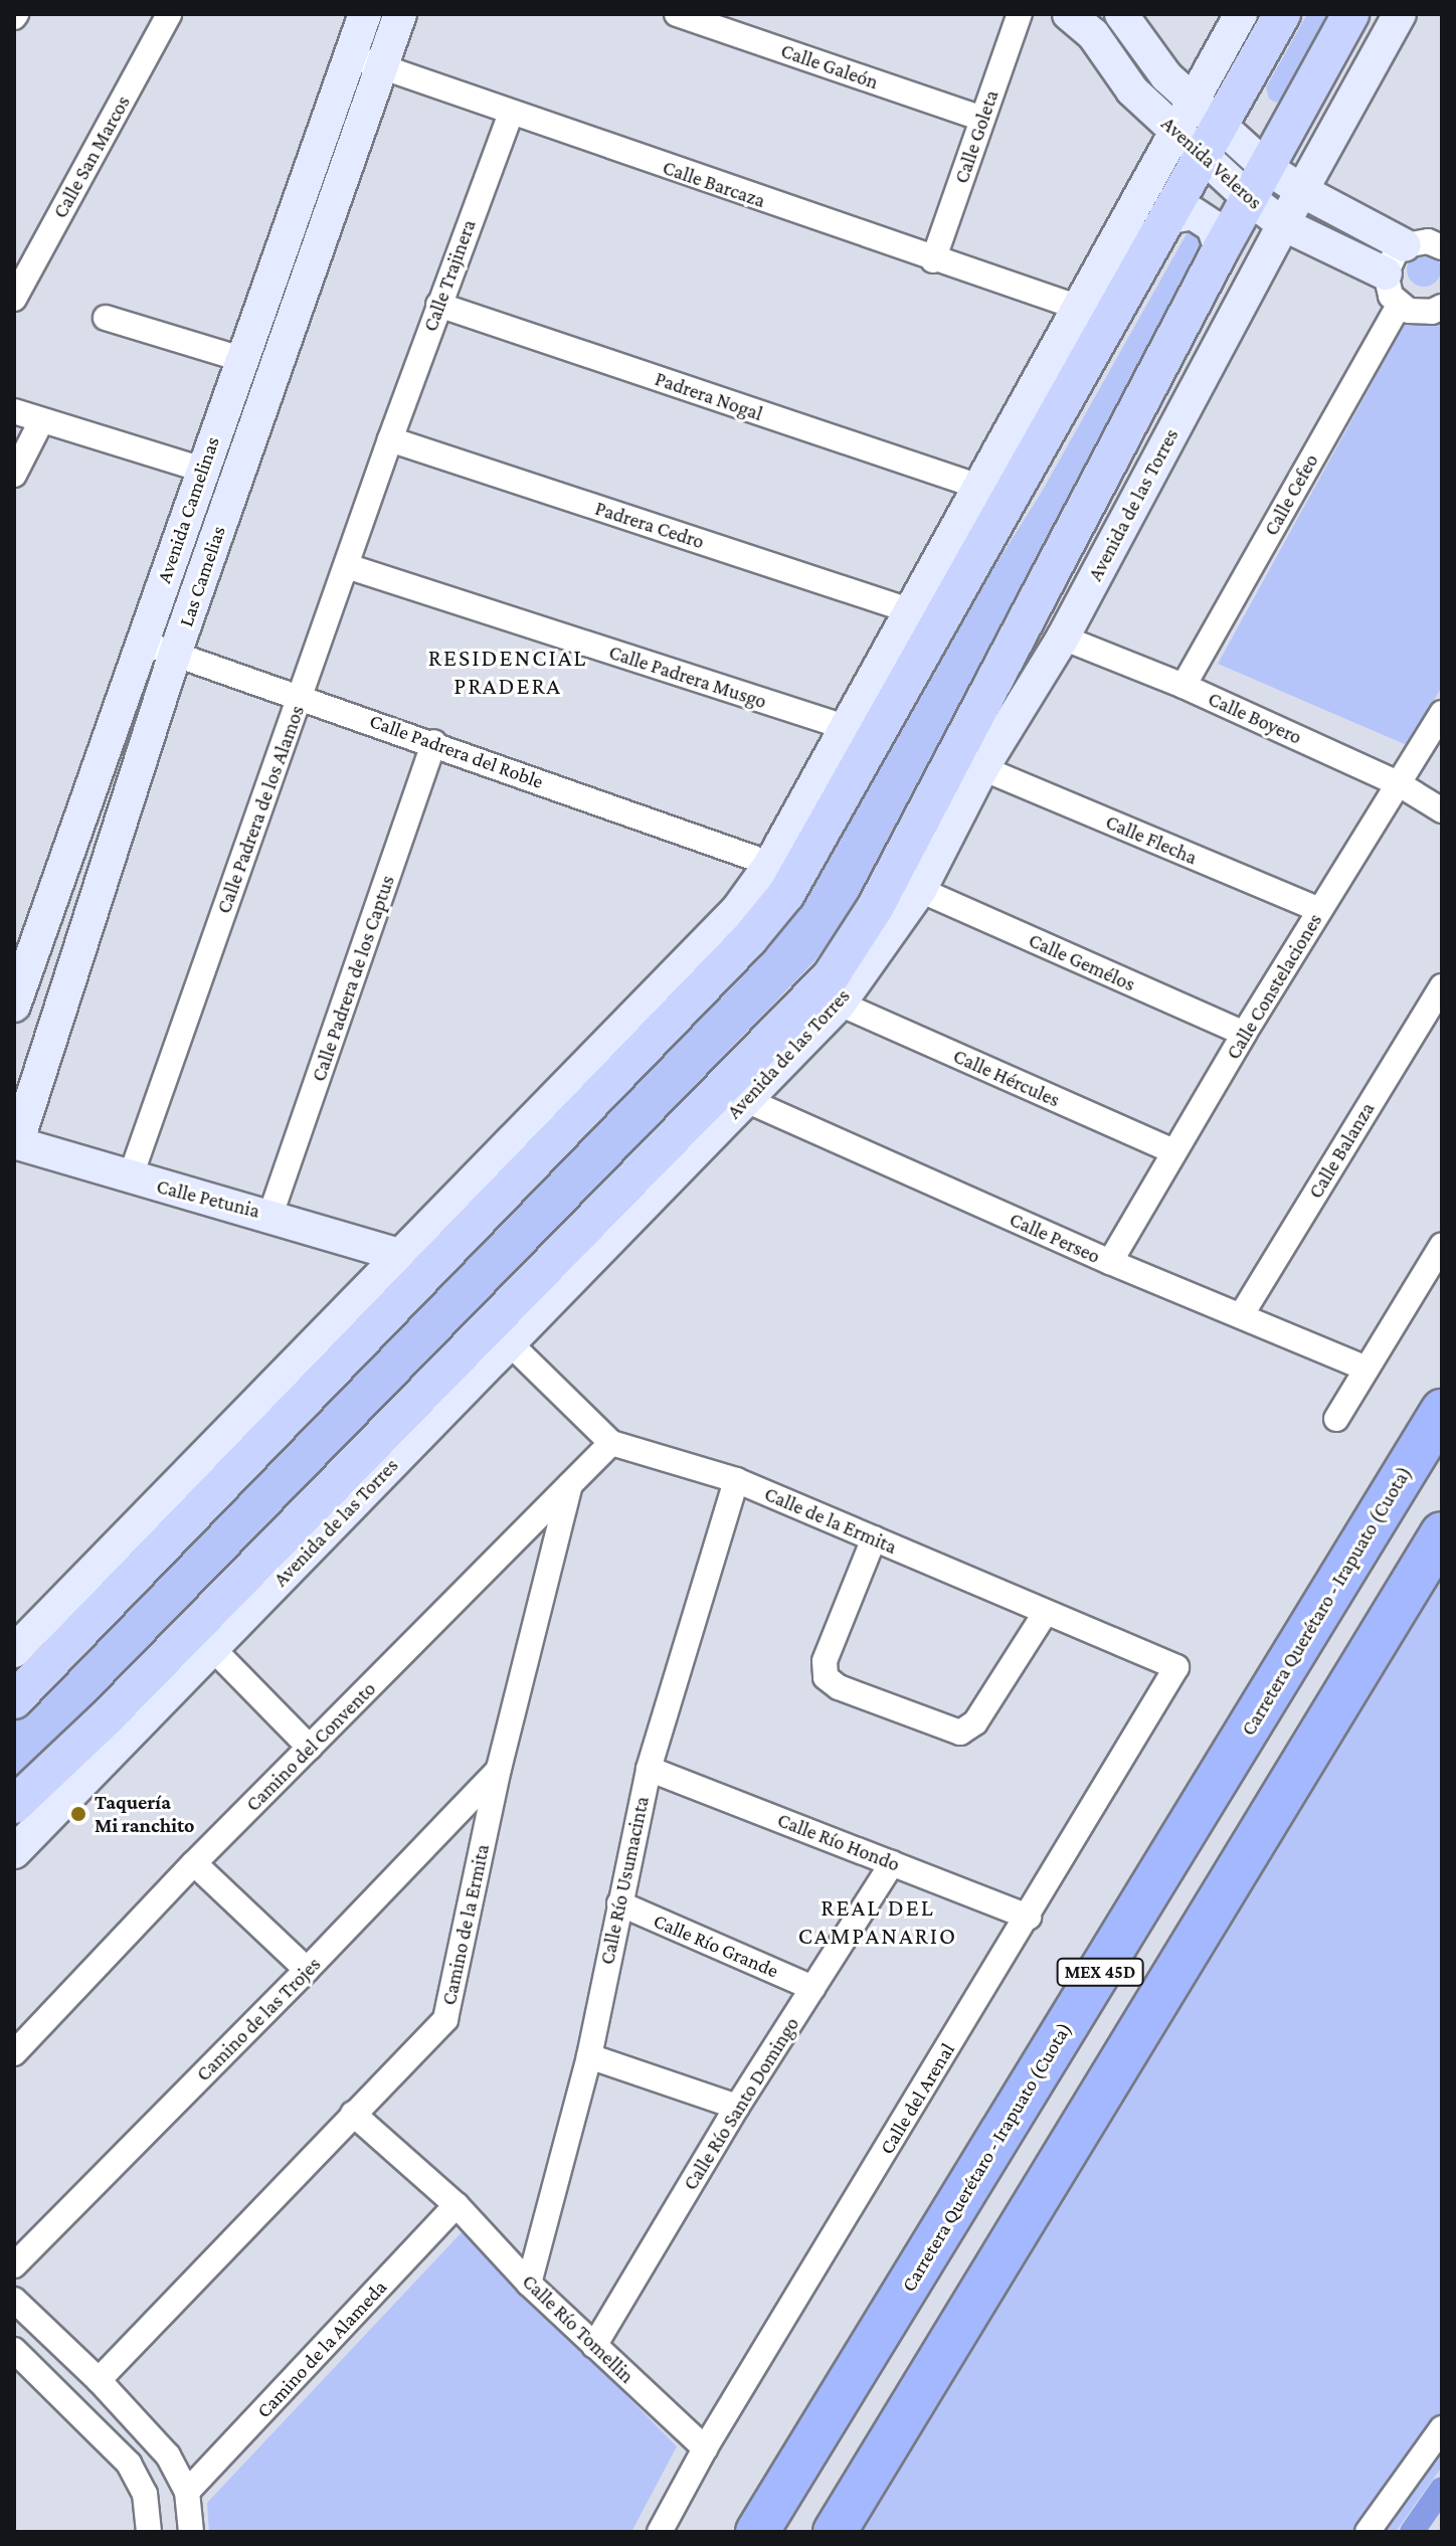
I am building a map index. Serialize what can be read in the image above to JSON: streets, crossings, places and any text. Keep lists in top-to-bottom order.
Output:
{
  "streets": {
    "highway": ["Carretera Querétaro - Irapuato (Cuota)", "MEX 45D"],
    "main road": ["Avenida de las Torres"],
    "street": [
      "Calle Galeón",
      "Calle Goleta",
      "Calle San Marcos",
      "Avenida Veleros",
      "Calle Barcaza",
      "Calle Trajinera",
      "Padrera Nogal",
      "Calle Cefeo",
      "Avenida Camelinas",
      "Padrera Cedro",
      "Las Camelias",
      "Calle Padrera Musgo",
      "Calle Boyero",
      "Calle Padrera del Roble",
      "Calle Padrera de los Alamos",
      "Calle Flecha",
      "Calle Gemélos",
      "Calle Padrera de los Captus",
      "Calle Constelaciones",
      "Calle Hércules",
      "Calle Balanza",
      "Calle Petunia",
      "Calle Perseo",
      "Calle de la Ermita",
      "Camino del Convento",
      "Calle Río Hondo",
      "Calle Río Usumacinta",
      "Camino de la Ermita",
      "Calle Río Grande",
      "Camino de las Trojes",
      "Calle del Arenal",
      "Calle Río Santo Domingo",
      "Calle Río Tomellin",
      "Camino de la Alameda"
    ]
  },
  "crossings": [
    ["Calle Galeón", "Calle Goleta"],
    ["Calle Goleta", "Calle Barcaza"],
    ["Avenida Veleros", "Avenida de las Torres"],
    ["Calle Barcaza", "Calle Trajinera"],
    ["Calle Barcaza", "Avenida Camelinas"],
    ["Calle Barcaza", "Las Camelias"],
    ["Calle Trajinera", "Padrera Nogal"],
    ["Calle Trajinera", "Padrera Cedro"],
    ["Calle Trajinera", "Calle Padrera de los Alamos"],
    ["Calle Cefeo", "Calle Boyero"],
    ["Avenida de las Torres", "Calle Boyero"],
    ["Avenida de las Torres", "Calle Flecha"],
    ["Avenida de las Torres", "Calle Gemélos"],
    ["Avenida de las Torres", "Calle Hércules"],
    ["Avenida de las Torres", "Calle Perseo"],
    ["Avenida de las Torres", "Calle de la Ermita"],
    ["Avenida Camelinas", "Calle Padrera del Roble"],
    ["Padrera Cedro", "Calle Padrera de los Alamos"],
    ["Las Camelias", "Calle Padrera del Roble"],
    ["Las Camelias", "Calle Petunia"],
    ["Calle Padrera Musgo", "Calle Padrera de los Alamos"],
    ["Calle Boyero", "Calle Constelaciones"],
    ["Calle Padrera del Roble", "Calle Padrera de los Alamos"],
    ["Calle Padrera del Roble", "Calle Padrera de los Captus"],
    ["Calle Padrera de los Alamos", "Calle Petunia"],
    ["Calle Flecha", "Calle Constelaciones"],
    ["Calle Gemélos", "Calle Constelaciones"],
    ["Calle Padrera de los Captus", "Calle Petunia"],
    ["Calle Constelaciones", "Calle Hércules"],
    ["Calle Constelaciones", "Calle Perseo"],
    ["Calle Balanza", "Calle Perseo"],
    ["Calle de la Ermita", "Camino del Convento"],
    ["Calle de la Ermita", "Calle Río Usumacinta"],
    ["Calle de la Ermita", "Calle del Arenal"],
    ["Camino del Convento", "Camino de la Ermita"],
    ["Calle Río Hondo", "Calle Río Usumacinta"],
    ["Calle Río Hondo", "Calle del Arenal"],
    ["Calle Río Hondo", "Calle Río Santo Domingo"],
    ["Calle Río Usumacinta", "Calle Río Grande"],
    ["Calle Río Usumacinta", "Calle Río Tomellin"],
    ["Camino de la Ermita", "Camino de las Trojes"],
    ["Camino de la Ermita", "Calle Río Tomellin"],
    ["Calle Río Grande", "Calle Río Santo Domingo"],
    ["Calle del Arenal", "Calle Río Tomellin"],
    ["Calle Río Santo Domingo", "Calle Río Tomellin"],
    ["Calle Río Tomellin", "Camino de la Alameda"]
  ],
  "districts": ["RESIDENCIAL PRADERA", "REAL DEL CAMPANARIO"],
  "places": ["Taquería Mi ranchito"]
}
